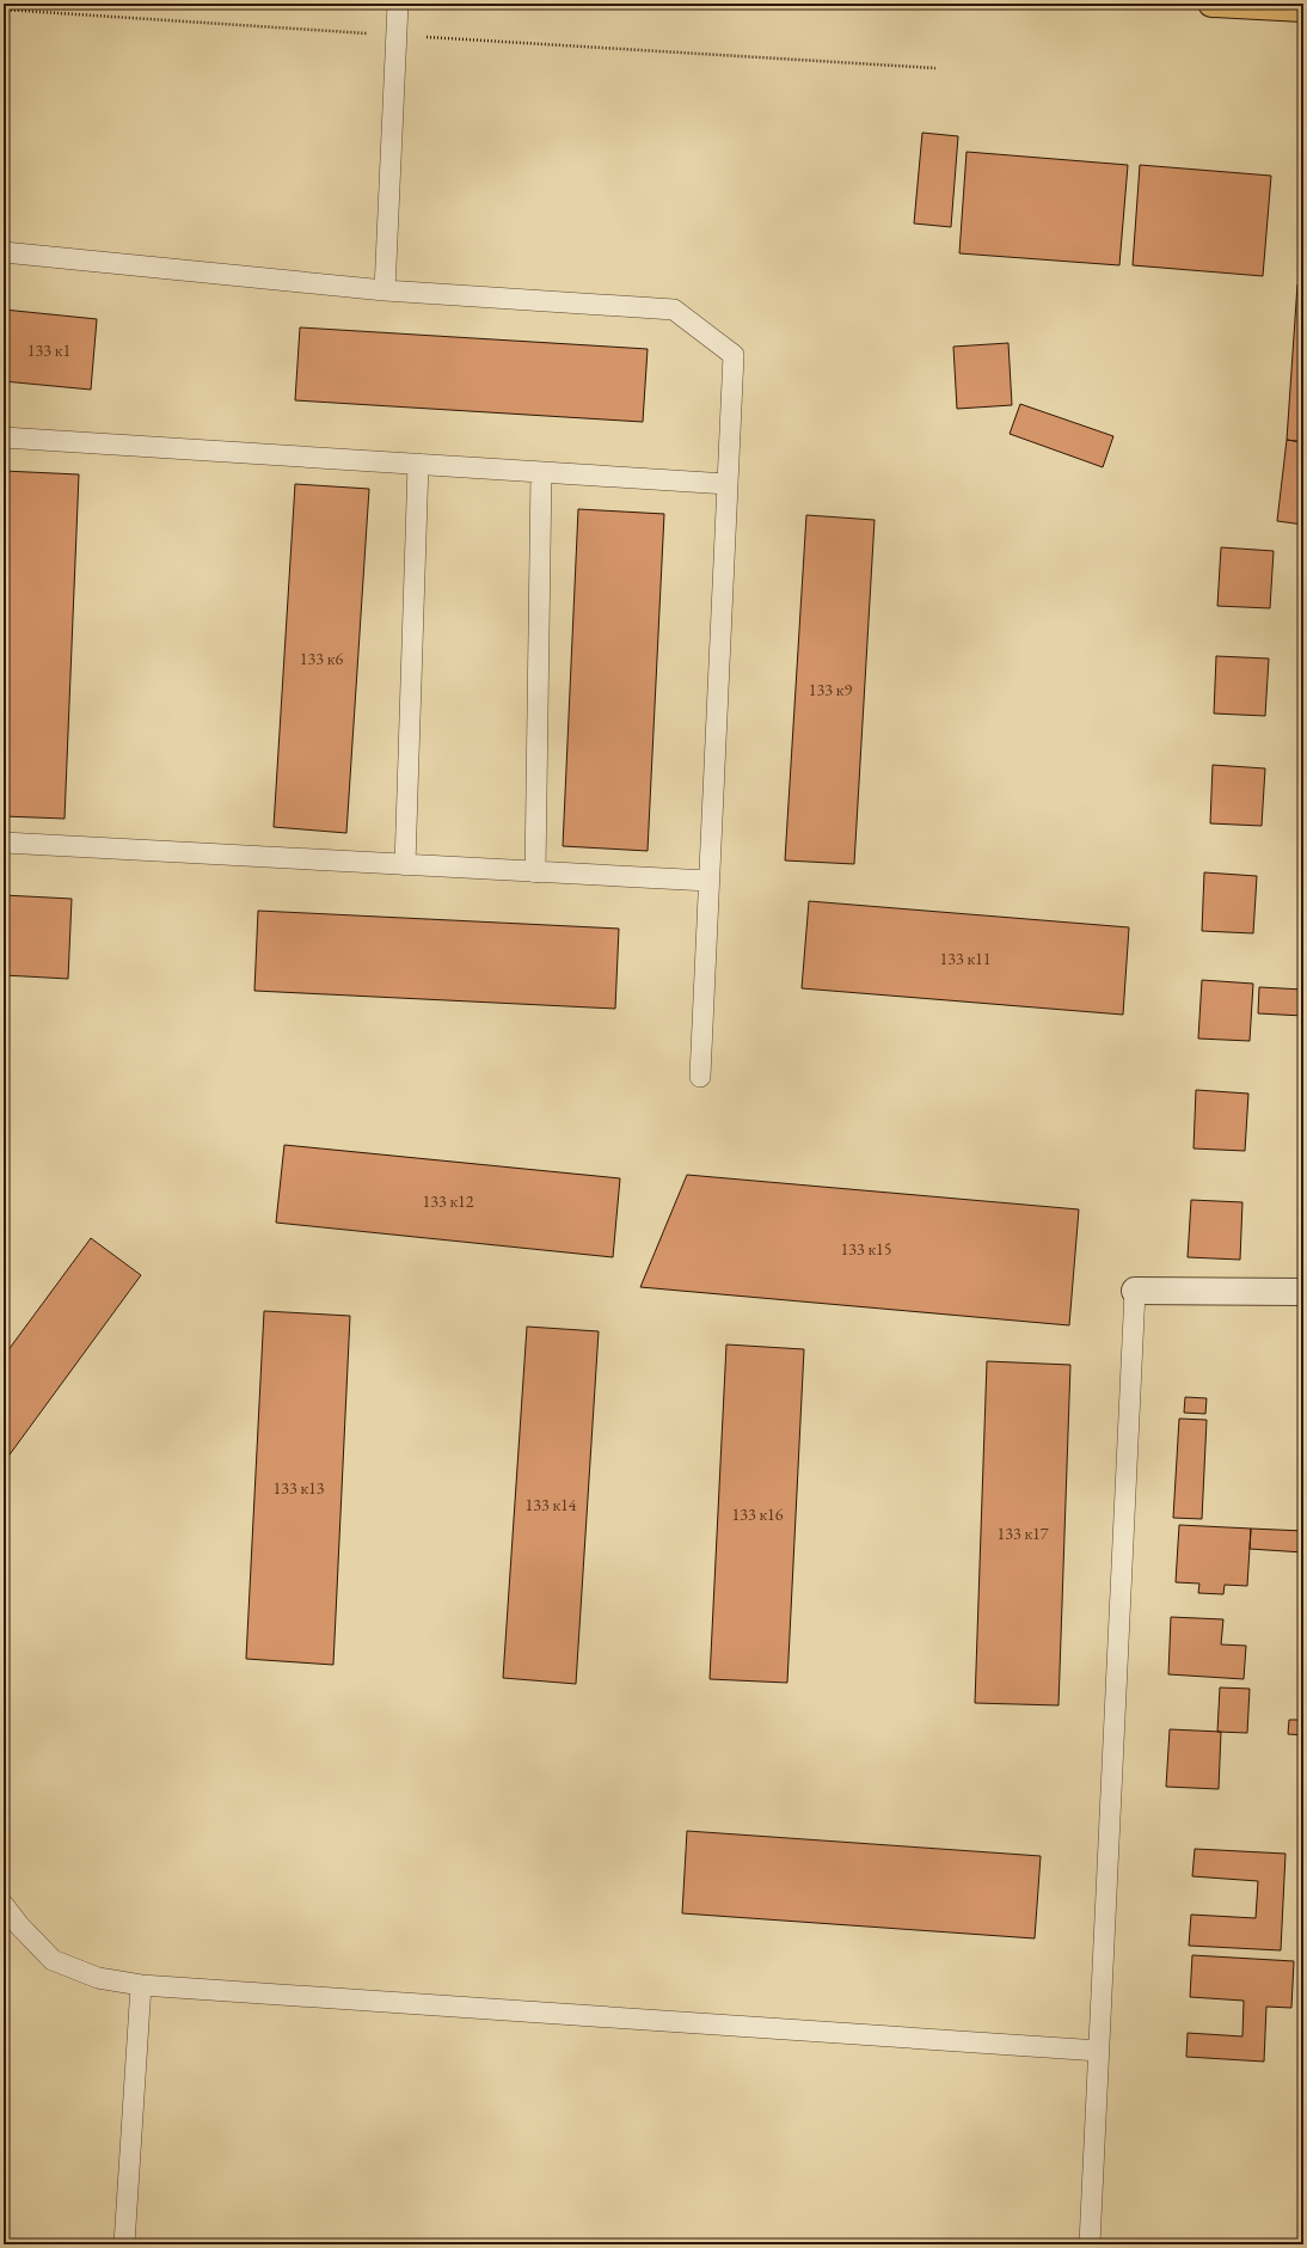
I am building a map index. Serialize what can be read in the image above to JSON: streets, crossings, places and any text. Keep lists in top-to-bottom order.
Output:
{
  "house_numbers": [
    "133 к1",
    "133 к6",
    "133 к9",
    "133 к11",
    "133 к12",
    "133 к15",
    "133 к13",
    "133 к14",
    "133 к16",
    "133 к17"
  ]
}
